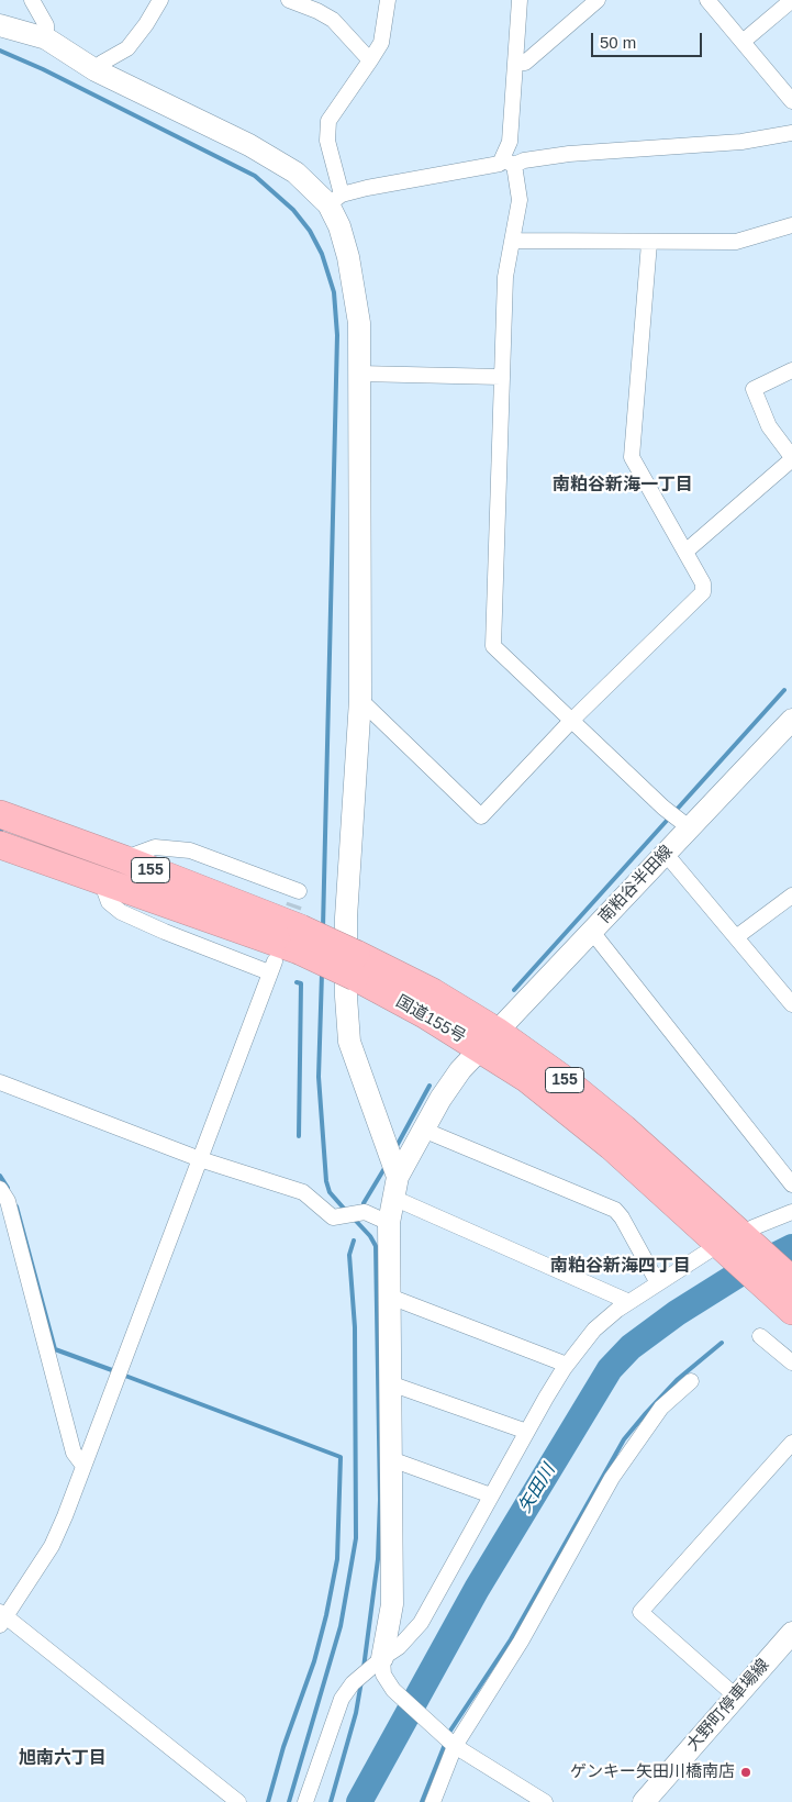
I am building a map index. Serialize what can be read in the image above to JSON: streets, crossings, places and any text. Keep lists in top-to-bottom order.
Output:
{
  "streets": {
    "highway": ["155", "国道155号"],
    "street": ["南粕谷半田線", "大野町停車場線"]
  },
  "crossings": [
    ["南粕谷半田線", "国道155号"]
  ],
  "districts": ["南粕谷新海一丁目", "南粕谷新海四丁目", "旭南六丁目"],
  "water": ["矢田川"],
  "places": ["ゲンキー矢田川橋南店"],
  "scale_bar": "50 m"
}
